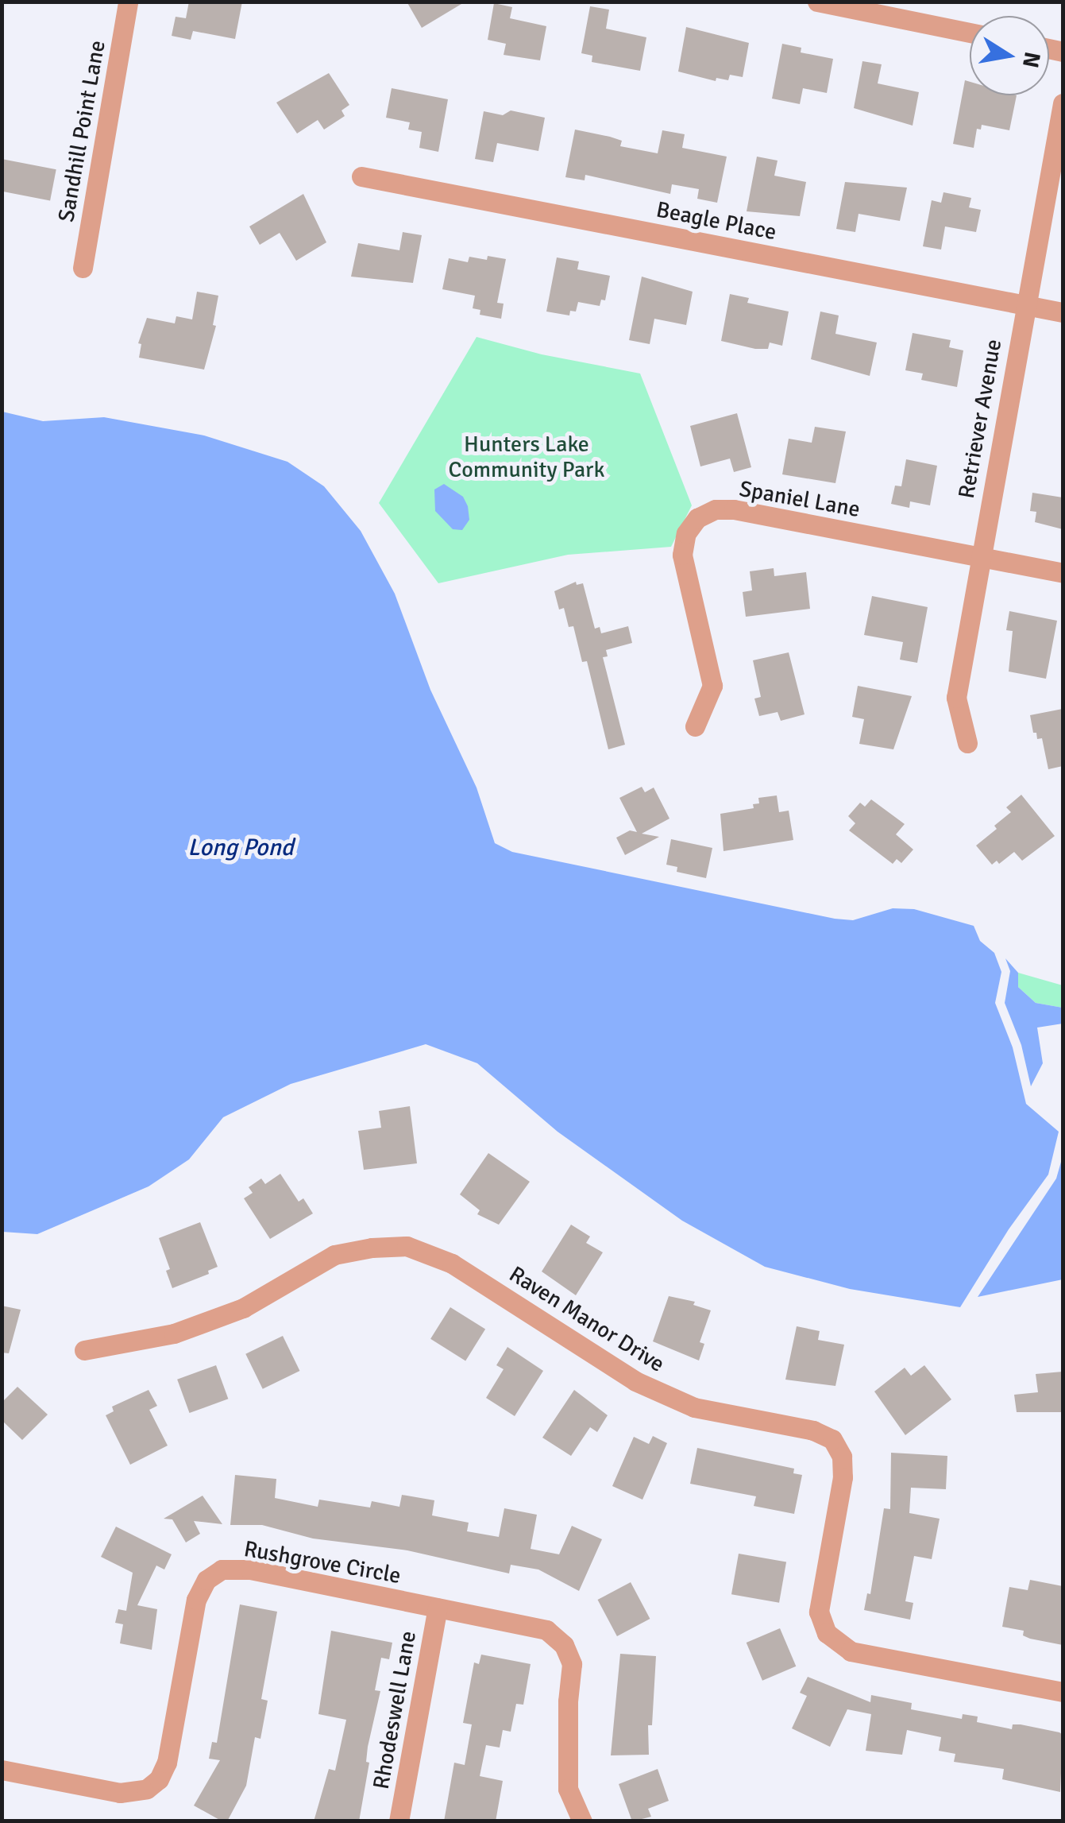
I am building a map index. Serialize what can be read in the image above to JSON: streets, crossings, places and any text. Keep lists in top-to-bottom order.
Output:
{
  "streets": {
    "street": [
      "Sandhill Point Lane",
      "Beagle Place",
      "Retriever Avenue",
      "Spaniel Lane",
      "Raven Manor Drive",
      "Rushgrove Circle",
      "Rhodeswell Lane"
    ]
  },
  "crossings": [
    ["Beagle Place", "Retriever Avenue"],
    ["Retriever Avenue", "Spaniel Lane"],
    ["Rushgrove Circle", "Rhodeswell Lane"]
  ],
  "water": ["Long Pond"],
  "parks": ["Hunters Lake Community Park"],
  "north": "right"
}
